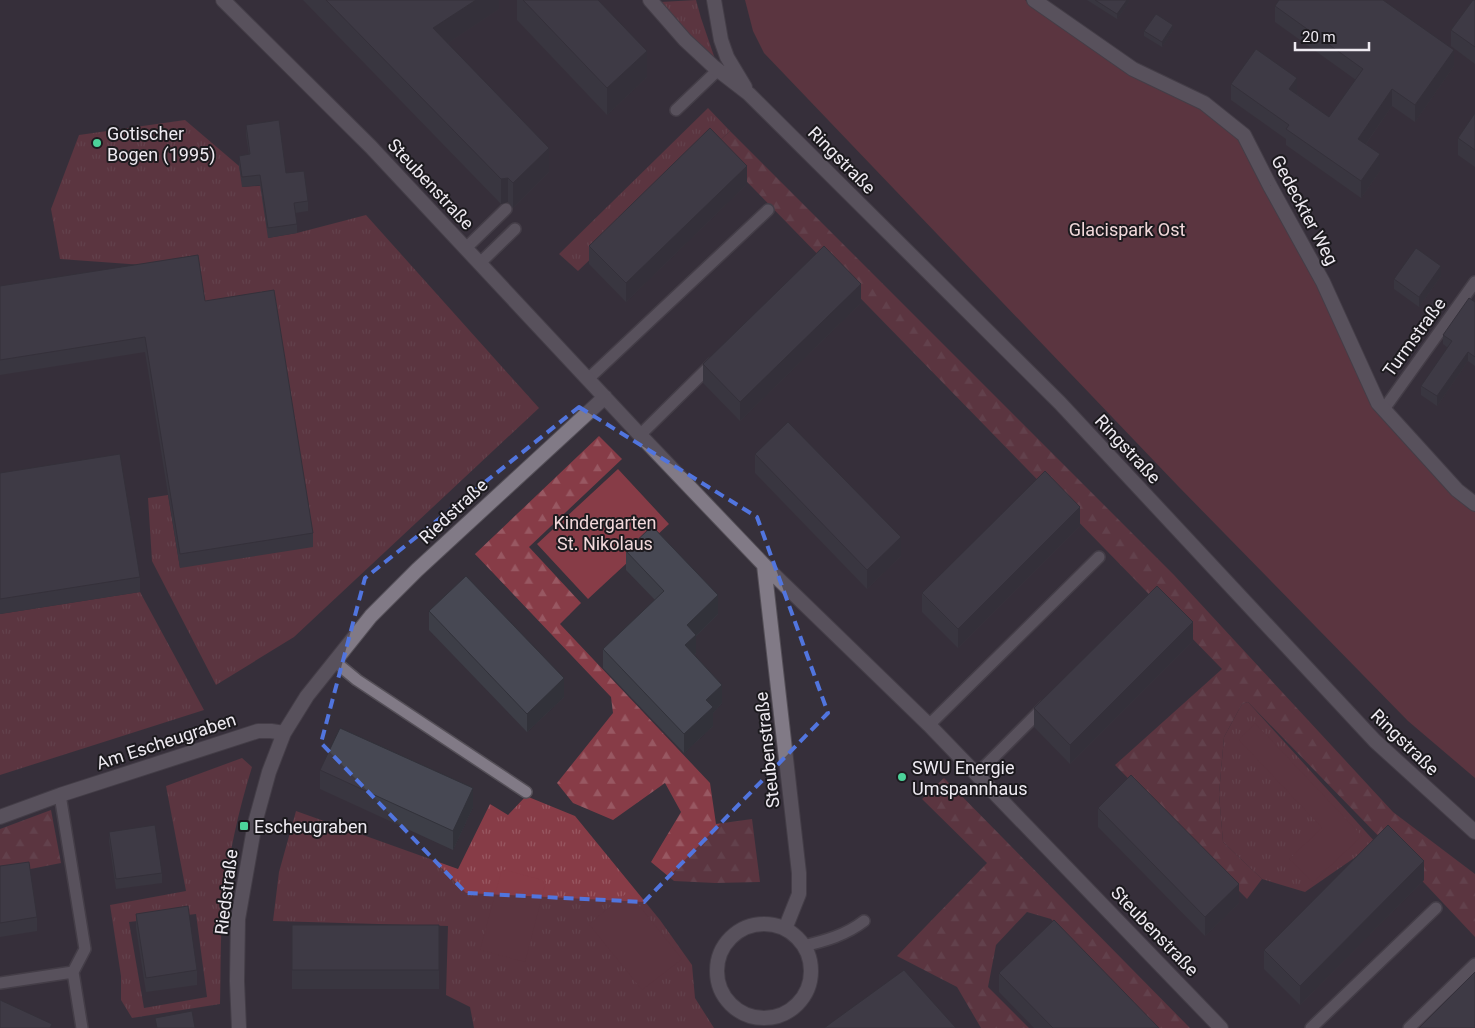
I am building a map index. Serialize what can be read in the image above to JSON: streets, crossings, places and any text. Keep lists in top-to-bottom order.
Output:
{
  "streets": {
    "street": [
      "Ringstraße",
      "Steubenstraße",
      "Gedeckter Weg",
      "Riedstraße",
      "Am Escheugraben"
    ],
    "lane": ["Turmstraße"]
  },
  "crossings": [
    ["Steubenstraße", "Riedstraße"],
    ["Gedeckter Weg", "Turmstraße"],
    ["Riedstraße", "Am Escheugraben"]
  ],
  "parks": ["Glacispark Ost", "Kindergarten St. Nikolaus"],
  "places": {
    "other": ["Gotischer Bogen (1995)", "SWU Energie Umspannhaus"],
    "transit": ["Escheugraben"]
  },
  "scale_bar": "20 m"
}
